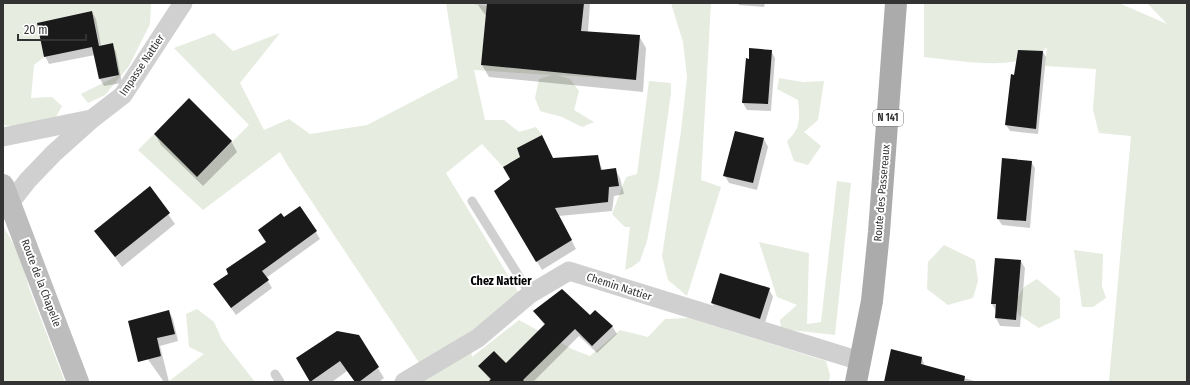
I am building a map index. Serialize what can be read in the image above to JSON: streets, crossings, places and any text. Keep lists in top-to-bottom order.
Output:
{
  "streets": {
    "main road": ["N 141", "Route des Passereaux", "Route de la Chapelle"],
    "street": ["Impasse Nattier", "Chemin Nattier"]
  },
  "crossings": [
    ["Impasse Nattier", "Route de la Chapelle"],
    ["Route des Passereaux", "Chemin Nattier"]
  ],
  "districts": ["Chez Nattier"],
  "scale_bar": "20 m"
}
